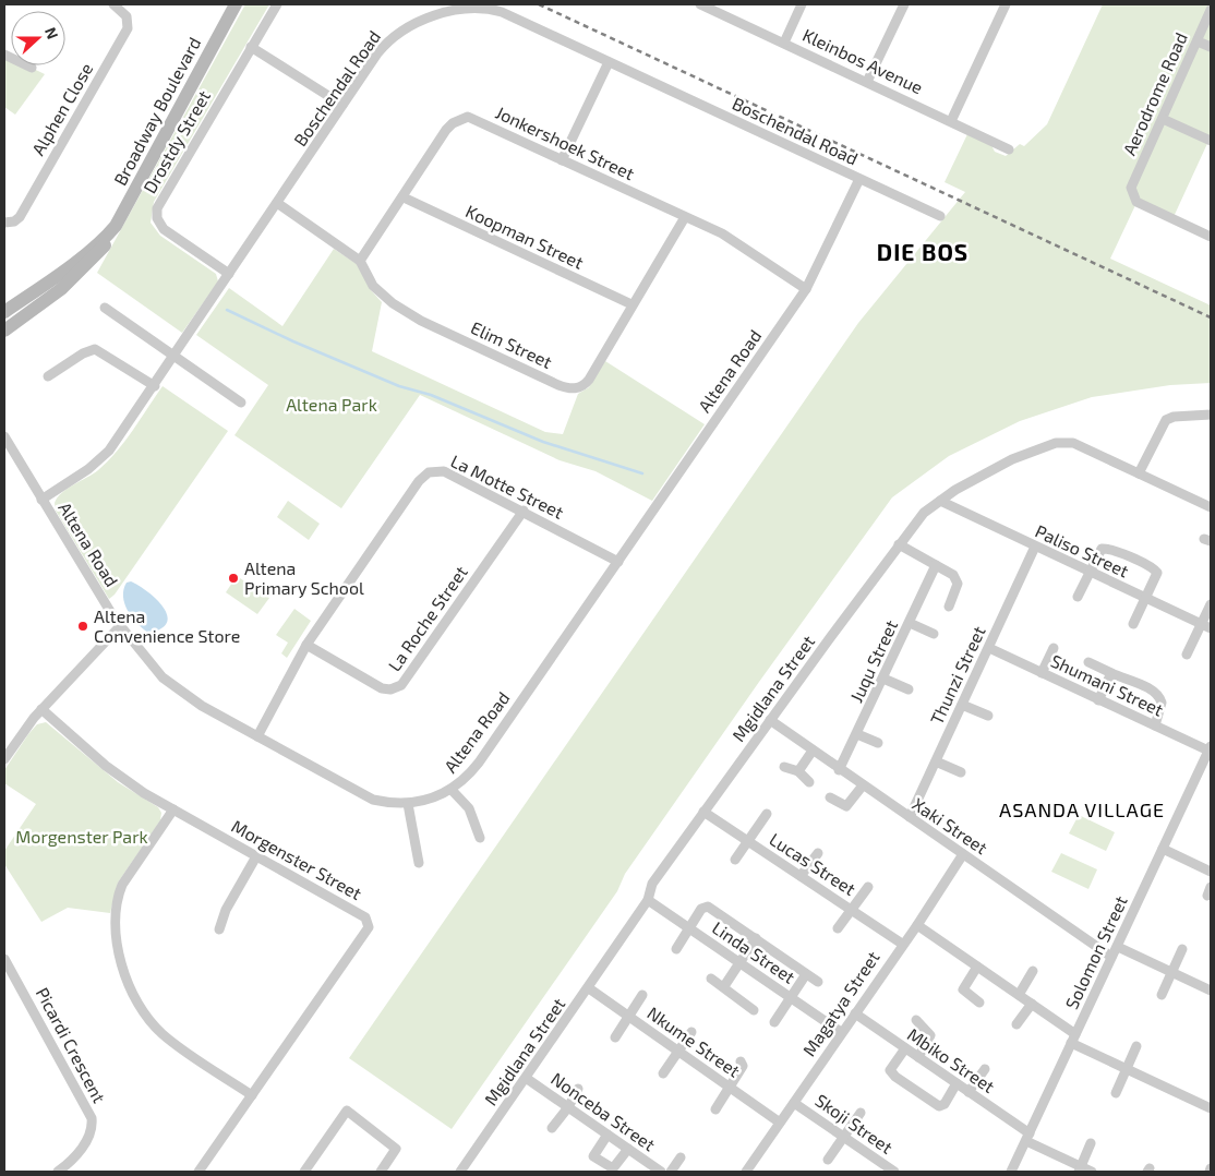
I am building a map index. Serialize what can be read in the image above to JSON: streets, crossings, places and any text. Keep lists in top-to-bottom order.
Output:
{
  "streets": {
    "main road": ["Broadway Boulevard"],
    "street": [
      "Kleinbos Avenue",
      "Boschendal Road",
      "Aerodrome Road",
      "Alphen Close",
      "Drostdy Street",
      "Jonkershoek Street",
      "Koopman Street",
      "Elim Street",
      "Altena Road",
      "La Motte Street",
      "Paliso Street",
      "La Roche Street",
      "Juqu Street",
      "Thunzi Street",
      "Shumani Street",
      "Mgidlana Street",
      "Xaki Street",
      "Morgenster Street",
      "Lucas Street",
      "Linda Street",
      "Solomon Street",
      "Magatya Street",
      "Nkume Street",
      "Picardi Crescent",
      "Mbiko Street",
      "Nonceba Street",
      "Skoji Street"
    ]
  },
  "crossings": [
    ["Boschendal Road", "Drostdy Street"],
    ["Boschendal Road", "Elim Street"],
    ["Boschendal Road", "Altena Road"],
    ["Jonkershoek Street", "Koopman Street"],
    ["Jonkershoek Street", "Elim Street"],
    ["Jonkershoek Street", "Altena Road"],
    ["Koopman Street", "Elim Street"],
    ["Altena Road", "La Motte Street"],
    ["La Motte Street", "La Roche Street"],
    ["Paliso Street", "Thunzi Street"],
    ["Paliso Street", "Mgidlana Street"],
    ["Juqu Street", "Xaki Street"],
    ["Thunzi Street", "Shumani Street"],
    ["Thunzi Street", "Xaki Street"],
    ["Shumani Street", "Solomon Street"],
    ["Mgidlana Street", "Xaki Street"],
    ["Mgidlana Street", "Lucas Street"],
    ["Mgidlana Street", "Linda Street"],
    ["Mgidlana Street", "Nkume Street"],
    ["Mgidlana Street", "Nonceba Street"],
    ["Xaki Street", "Solomon Street"],
    ["Xaki Street", "Magatya Street"],
    ["Lucas Street", "Magatya Street"],
    ["Linda Street", "Magatya Street"],
    ["Solomon Street", "Mbiko Street"],
    ["Magatya Street", "Nkume Street"],
    ["Magatya Street", "Mbiko Street"],
    ["Magatya Street", "Skoji Street"]
  ],
  "districts": ["DIE BOS", "ASANDA VILLAGE"],
  "parks": ["Altena Park", "Morgenster Park"],
  "places": ["Altena Primary School", "Altena Convenience Store"],
  "north": "right"
}
